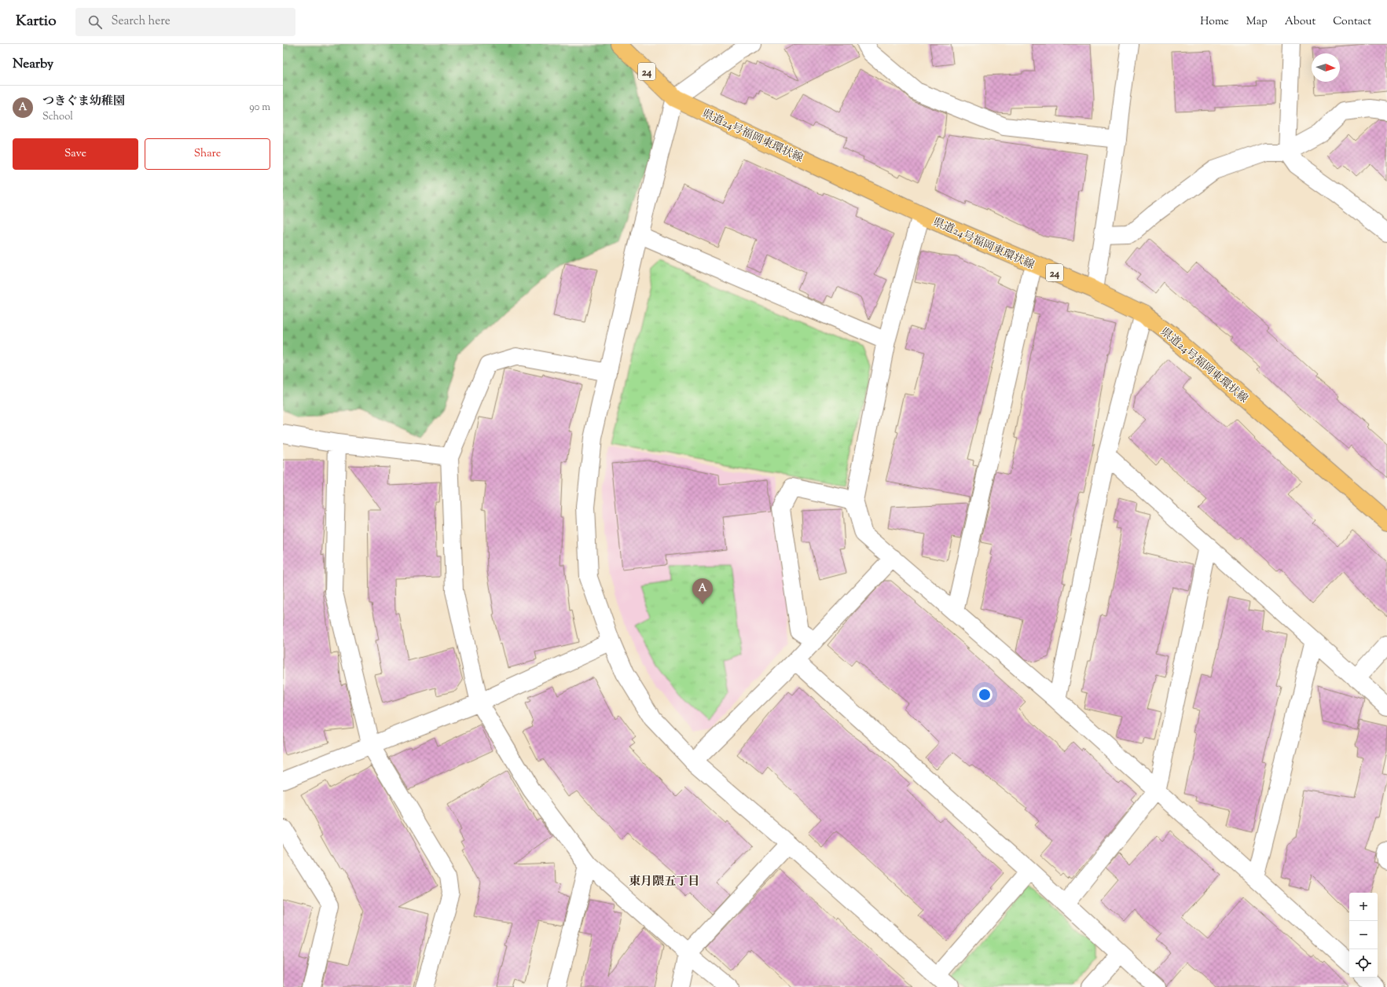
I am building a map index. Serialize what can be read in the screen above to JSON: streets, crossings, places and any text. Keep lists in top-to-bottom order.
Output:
{
  "streets": {
    "main road": ["24", "県道24号福岡東環状線"]
  },
  "districts": ["東月隈五丁目"],
  "north": "right",
  "page": {
    "header": "Kartio",
    "search": "Search here",
    "nav": [
      "Home",
      "Map",
      "About",
      "Contact"
    ],
    "heading": "Nearby",
    "list": [
      {
        "mark": "A",
        "name": "つきぐま幼稚園",
        "note": "School",
        "value": "90 m"
      }
    ],
    "buttons": ["Save", "Share"],
    "pins": "A",
    "map_buttons": ["+", "−"]
  }
}
